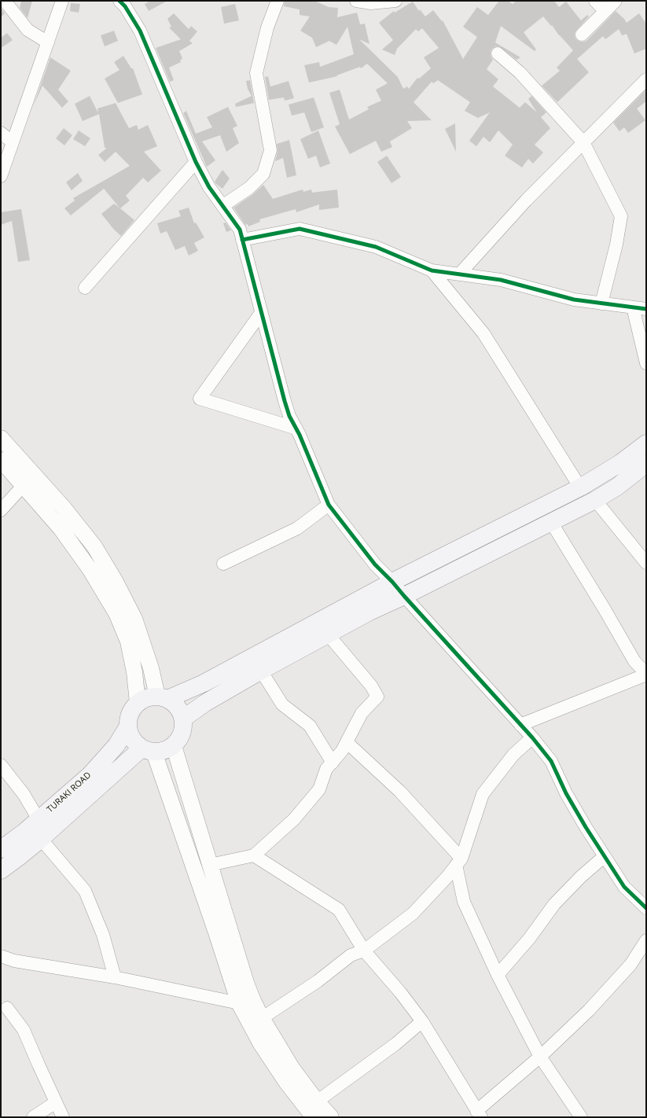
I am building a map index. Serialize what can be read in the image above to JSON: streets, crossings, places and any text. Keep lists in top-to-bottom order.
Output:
{
  "streets": {
    "main road": ["TURAKI ROAD"]
  }
}
